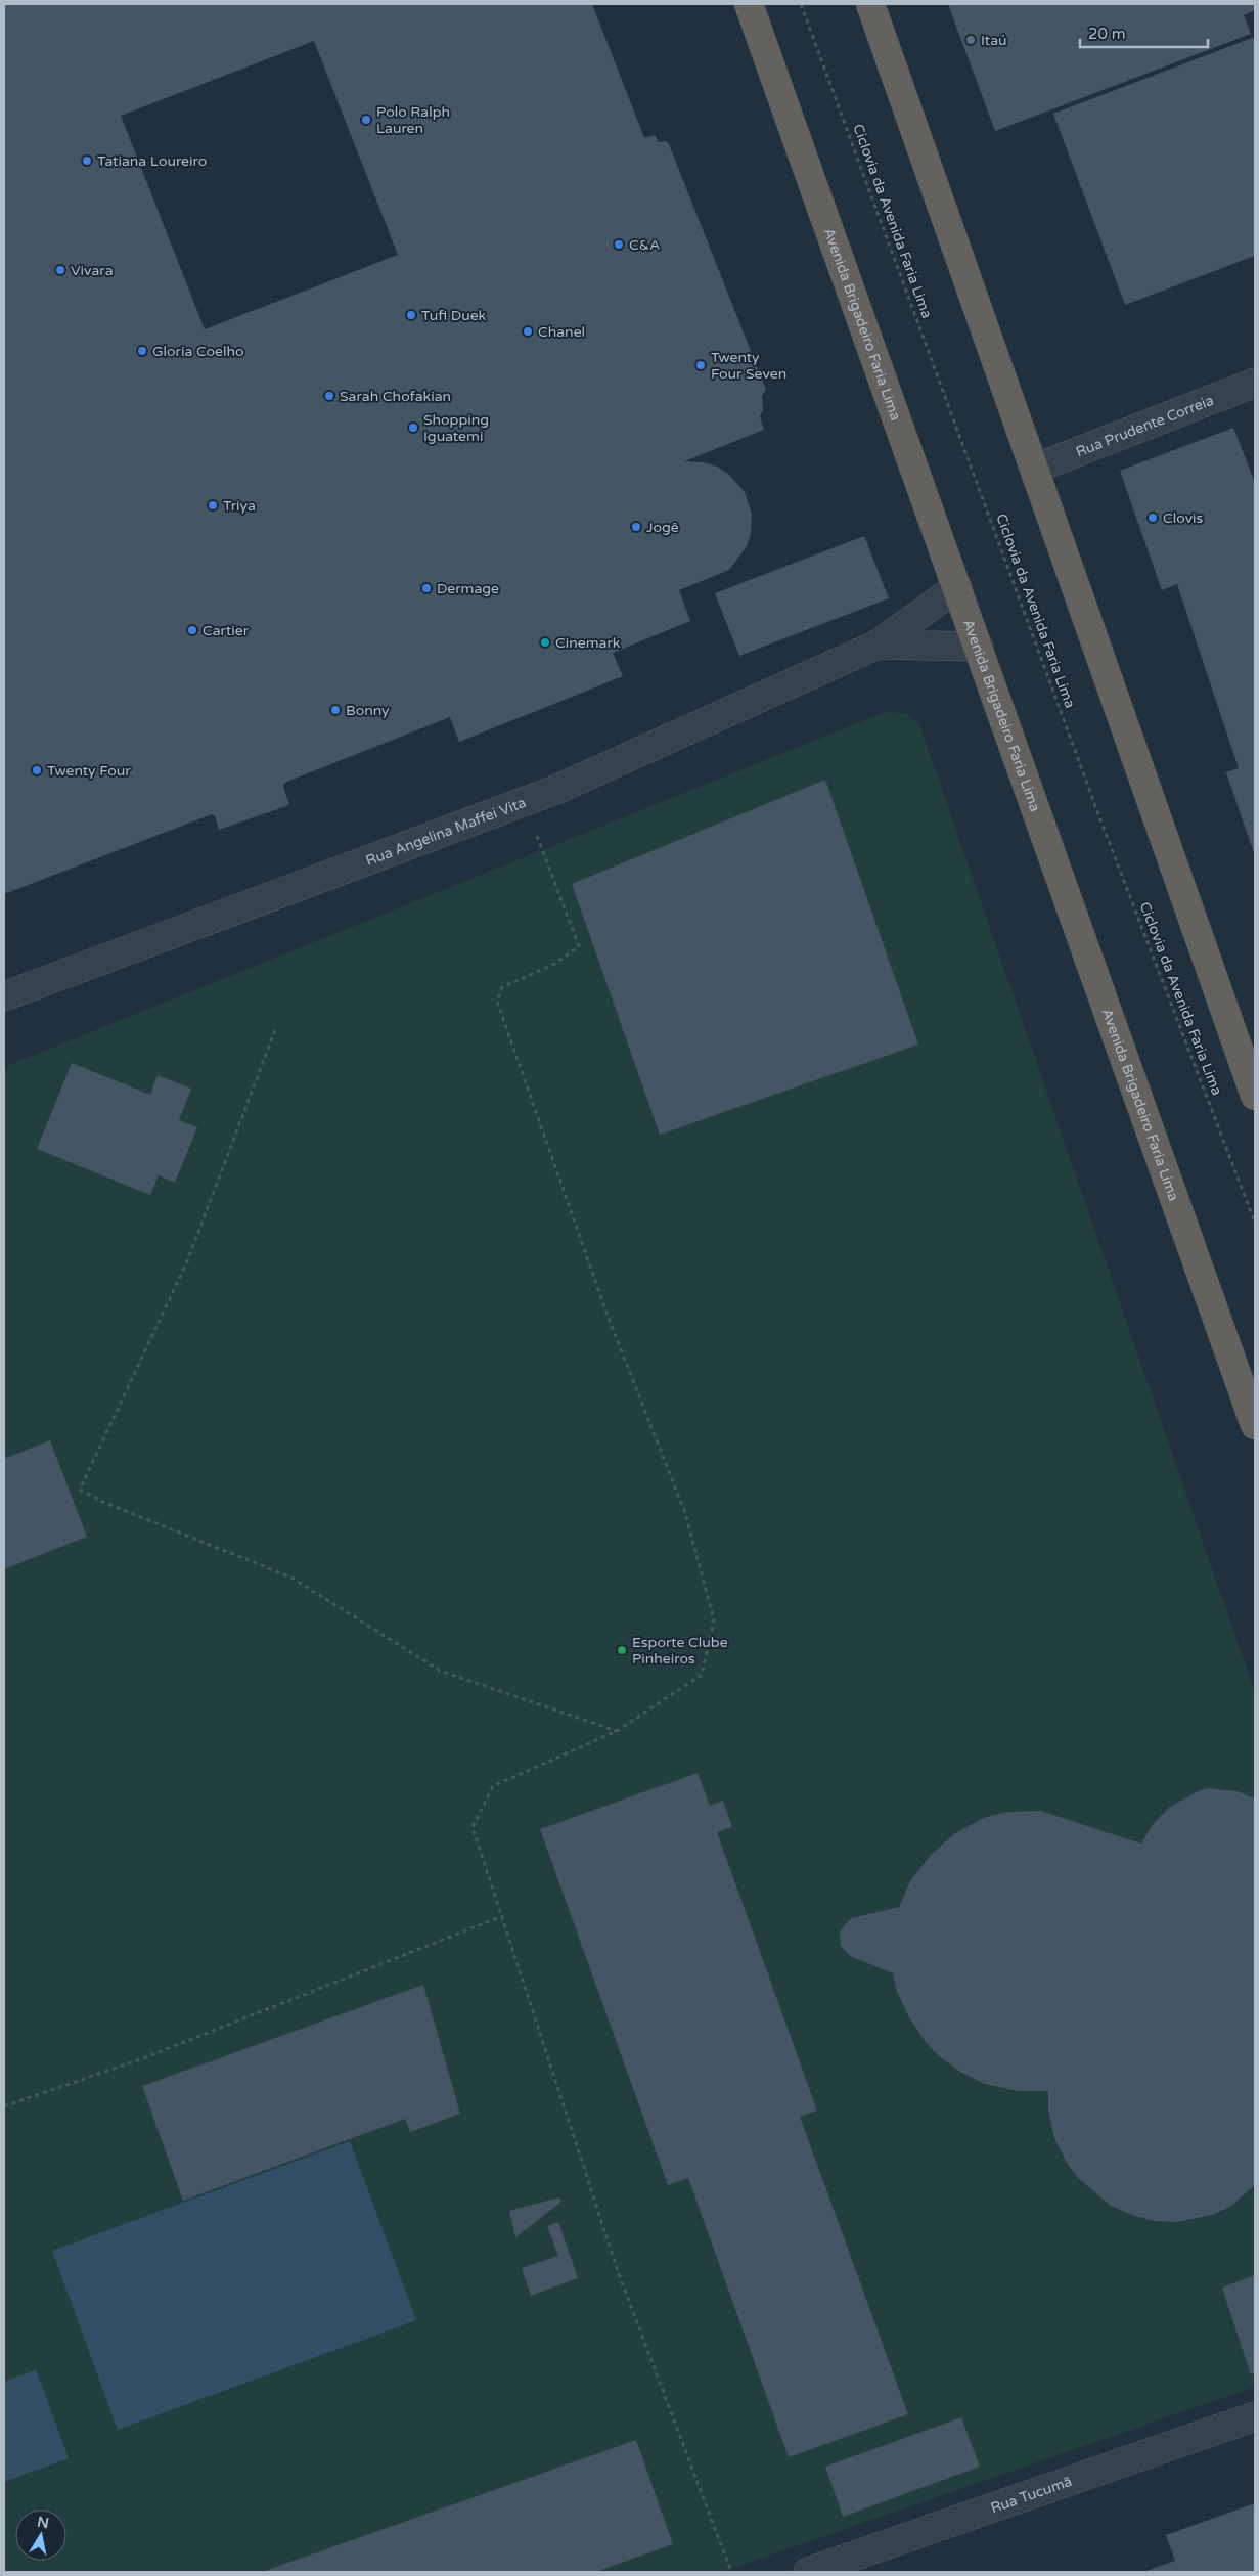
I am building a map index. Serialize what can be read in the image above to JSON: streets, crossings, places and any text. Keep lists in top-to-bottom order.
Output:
{
  "streets": {
    "highway": ["Avenida Brigadeiro Faria Lima"],
    "street": ["Rua Prudente Correia", "Rua Angelina Maffei Vita", "Rua Tucumã"],
    "path": ["Ciclovia da Avenida Faria Lima"]
  },
  "crossings": [
    ["Avenida Brigadeiro Faria Lima", "Rua Angelina Maffei Vita"]
  ],
  "places": [
    "Itaú",
    "Polo Ralph Lauren",
    "Tatiana Loureiro",
    "C&A",
    "Vivara",
    "Tufi Duek",
    "Chanel",
    "Gloria Coelho",
    "Twenty Four Seven",
    "Sarah Chofakian",
    "Shopping Iguatemi",
    "Triya",
    "Clovis",
    "Jogê",
    "Dermage",
    "Cartier",
    "Cinemark",
    "Bonny",
    "Twenty Four",
    "Esporte Clube Pinheiros"
  ],
  "scale_bar": "20 m",
  "north": "top"
}
